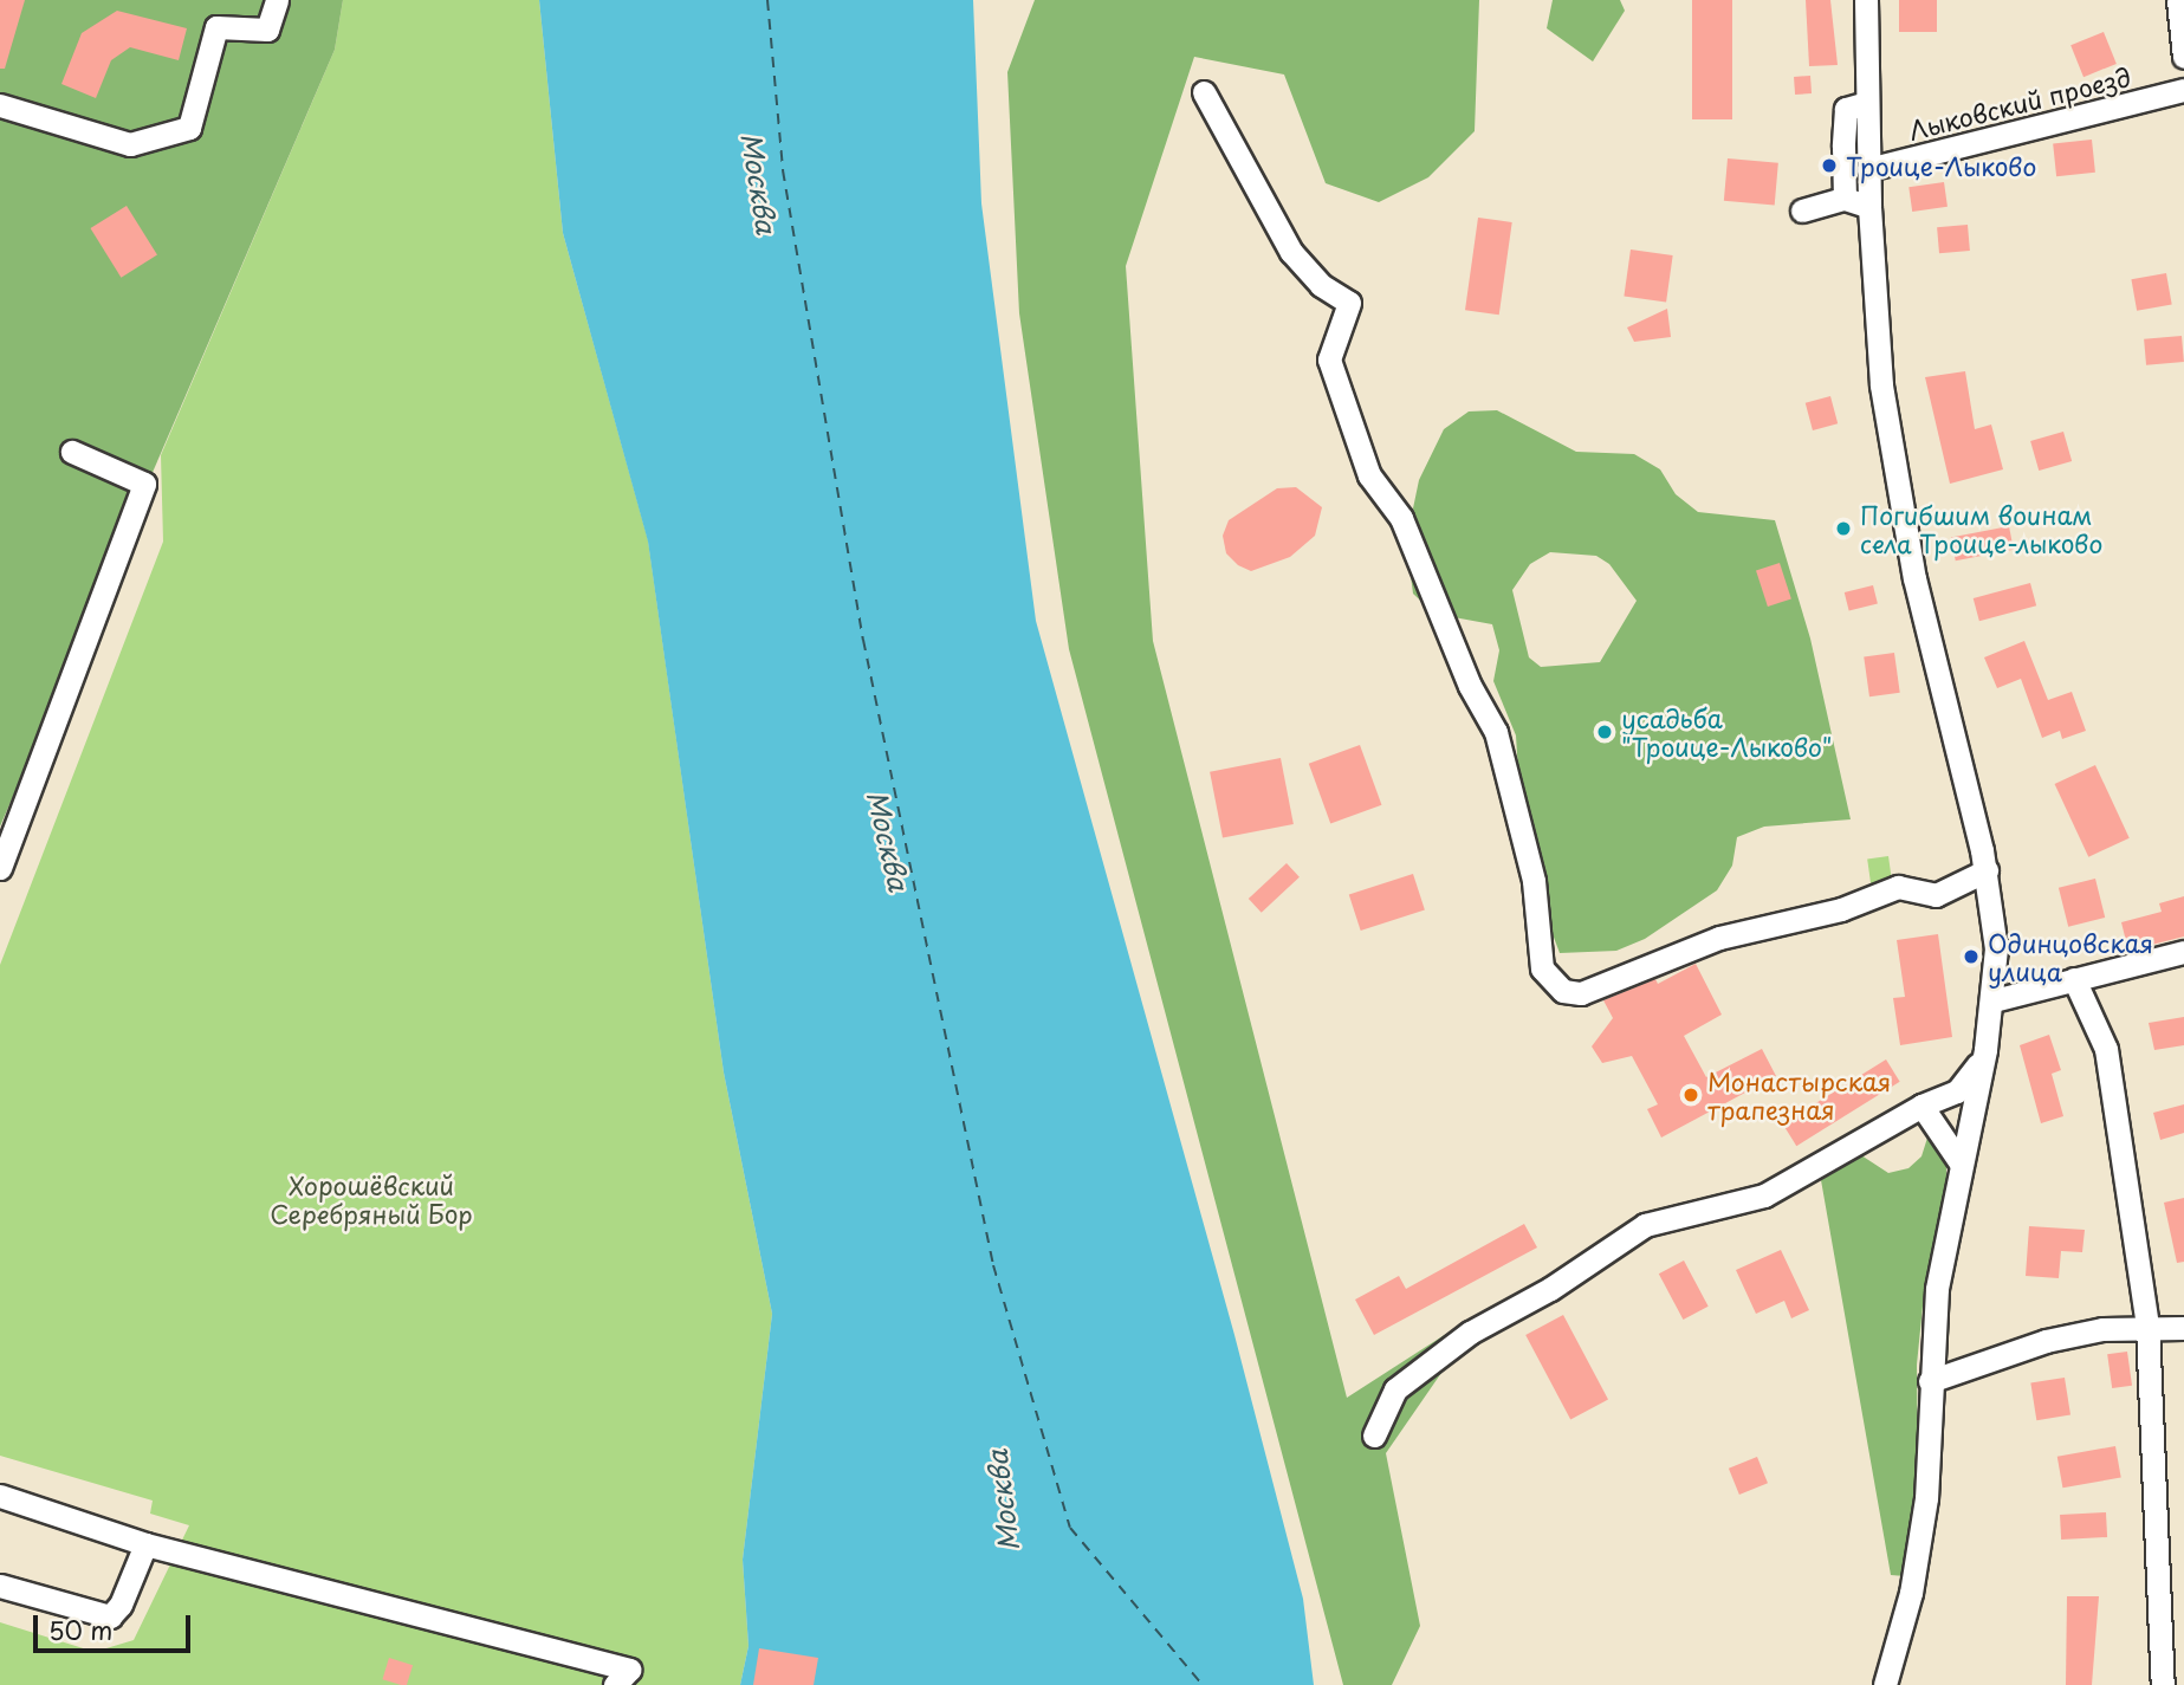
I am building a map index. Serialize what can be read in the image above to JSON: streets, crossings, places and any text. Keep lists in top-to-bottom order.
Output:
{
  "streets": {
    "street": ["Лыковский проезд"]
  },
  "water": ["Москва"],
  "parks": ["Хорошёвский Серебряный Бор"],
  "places": [
    "Троице-Лыково",
    "Погибшим воинам села Троице-лыково",
    "усадьба \"Троице-Лыково\"",
    "Одинцовская улица",
    "Монастырская трапезная"
  ],
  "scale_bar": "50 m"
}
